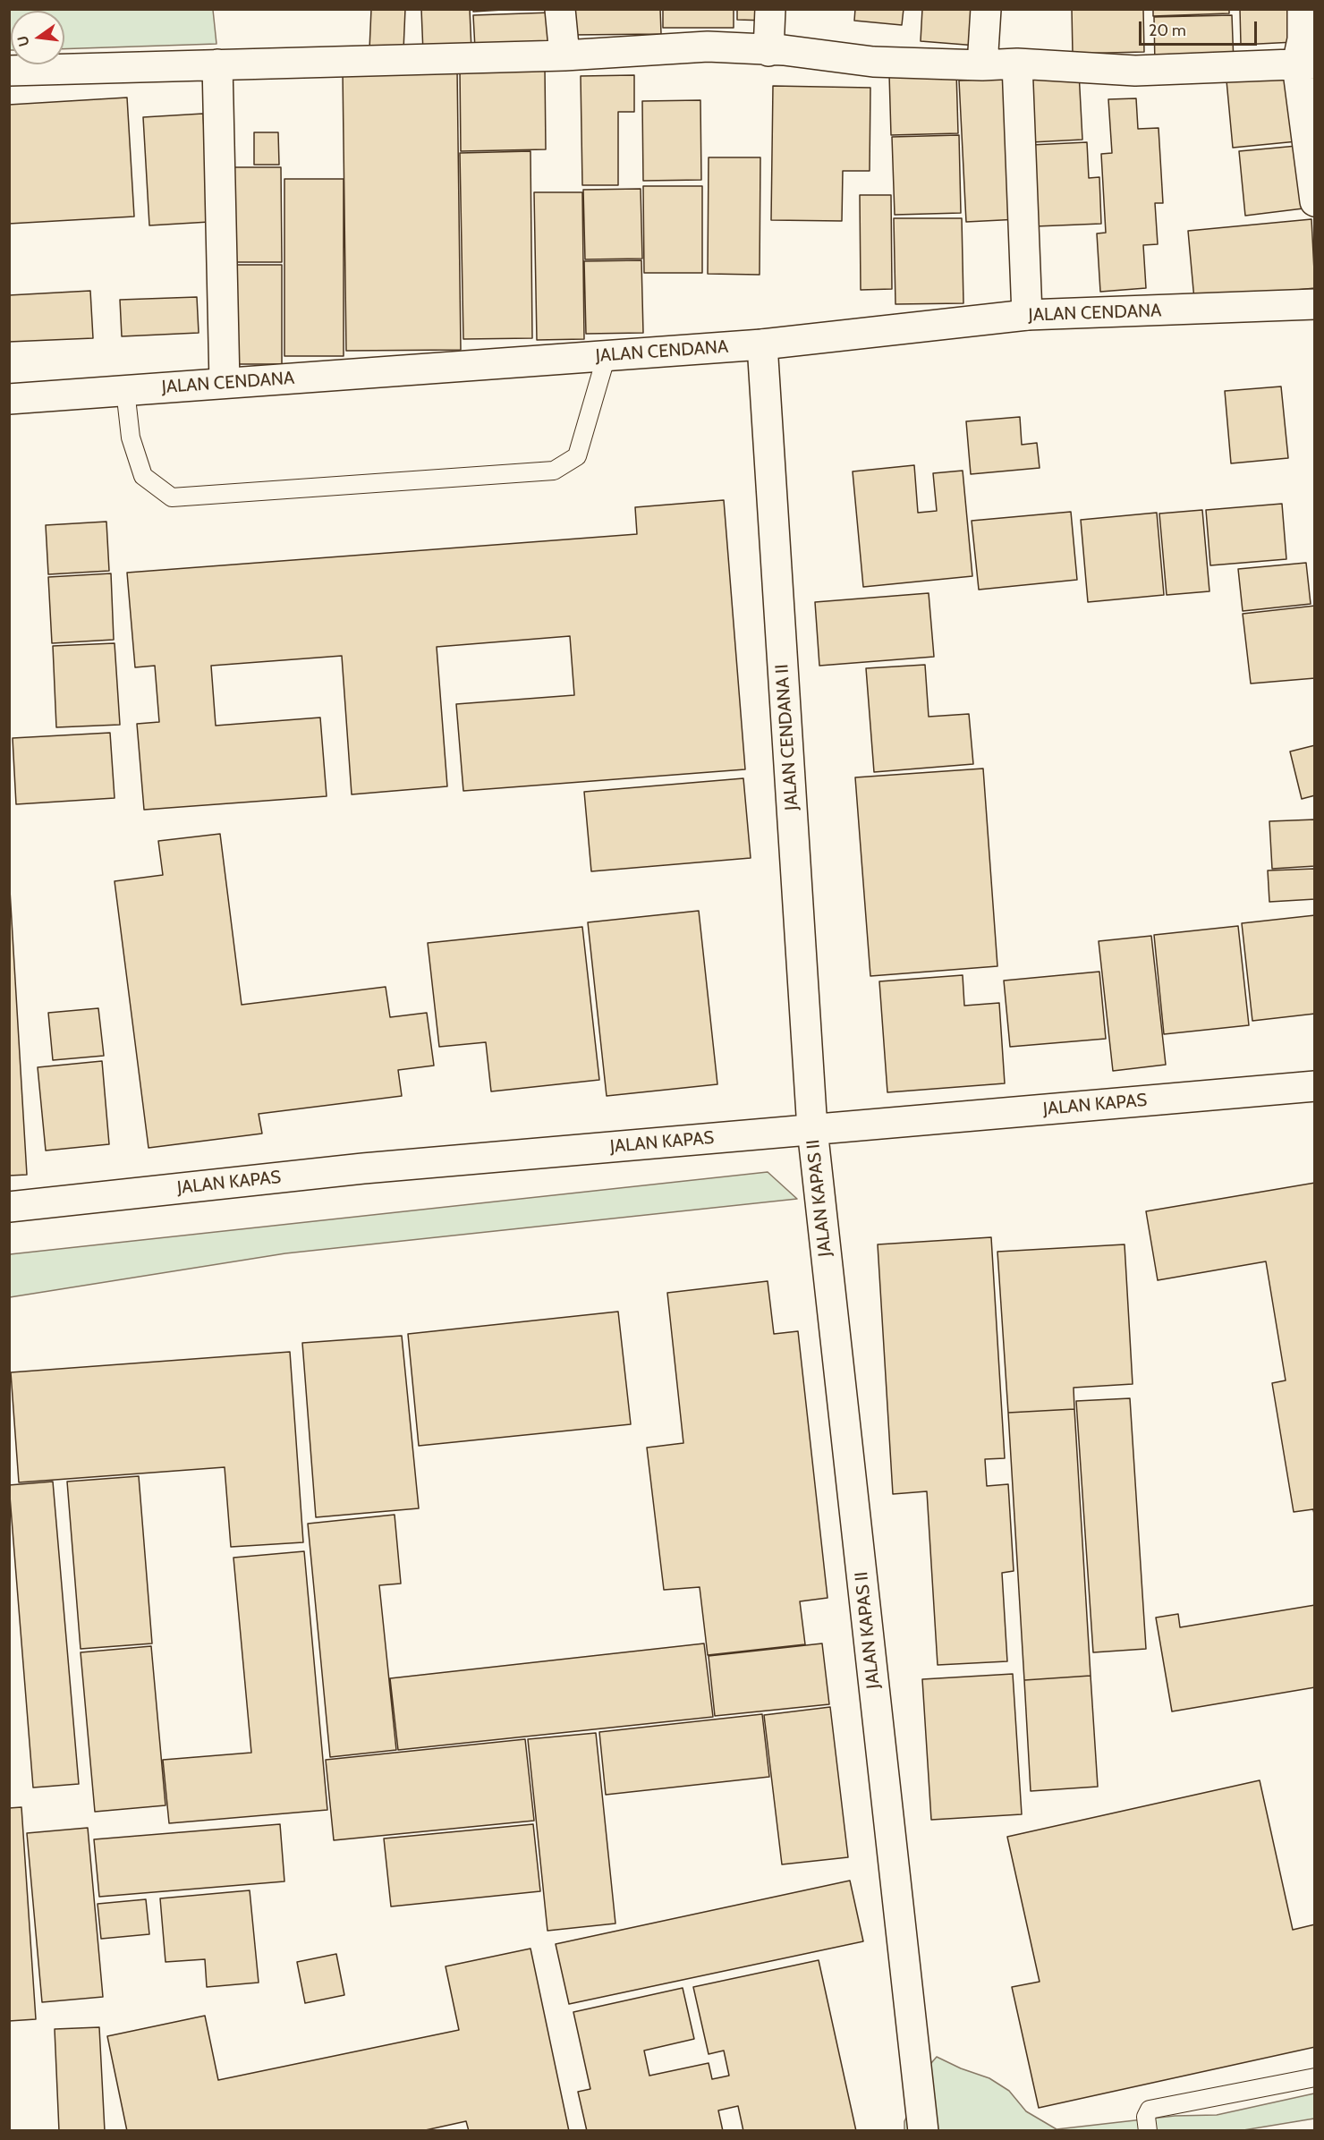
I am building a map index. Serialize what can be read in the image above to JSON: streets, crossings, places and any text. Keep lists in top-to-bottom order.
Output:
{
  "streets": {
    "street": [
      "JALAN CENDANA",
      "JALAN CENDANA II",
      "JALAN KAPAS",
      "JALAN KAPAS II"
    ]
  },
  "crossings": [
    ["JALAN CENDANA", "JALAN CENDANA II"],
    ["JALAN CENDANA II", "JALAN KAPAS"],
    ["JALAN CENDANA II", "JALAN KAPAS II"],
    ["JALAN KAPAS", "JALAN KAPAS II"]
  ],
  "scale_bar": "20 m",
  "north": "left"
}
